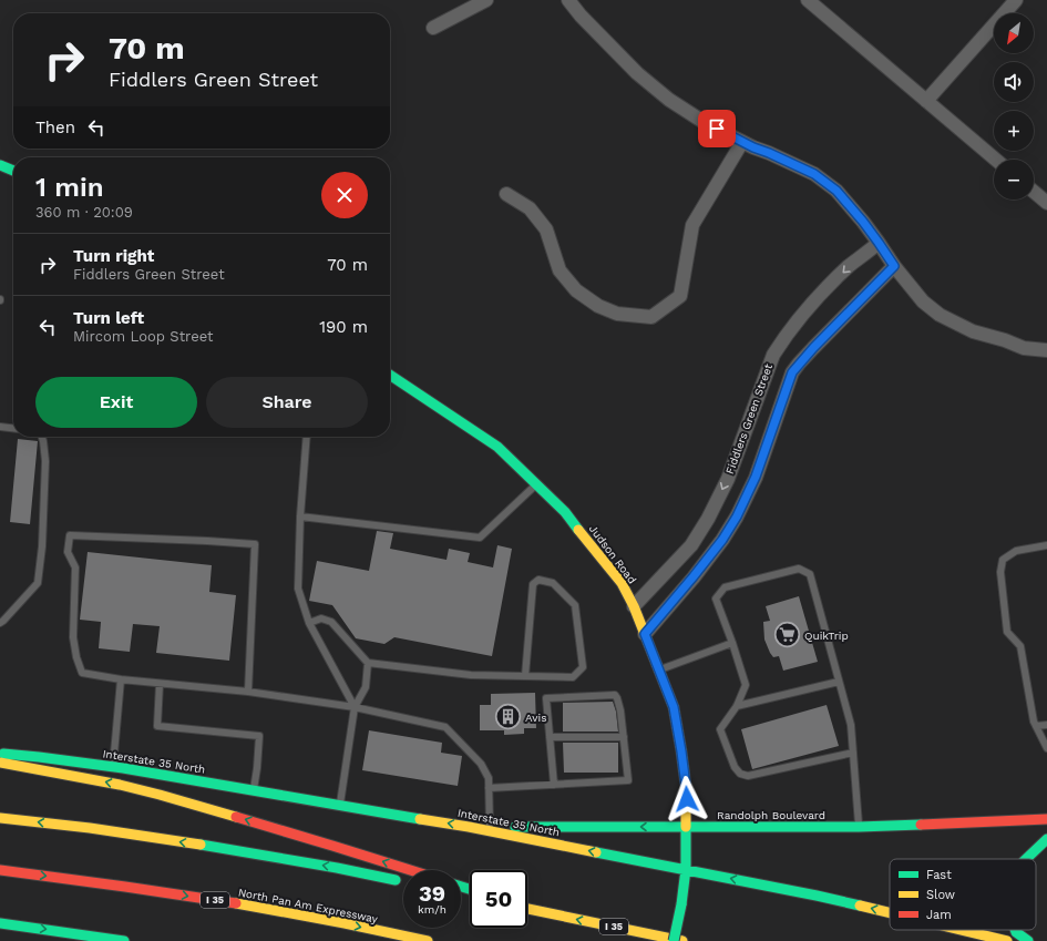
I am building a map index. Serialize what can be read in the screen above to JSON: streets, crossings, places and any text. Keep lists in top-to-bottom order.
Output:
{
  "streets": {
    "main road": [
      "Judson Road",
      "Interstate 35 North",
      "Randolph Boulevard",
      "I 35",
      "North Pan Am Expressway"
    ],
    "street": ["Fiddlers Green Street"]
  },
  "crossings": [
    ["Fiddlers Green Street", "Judson Road"],
    ["Judson Road", "Interstate 35 North"],
    ["Judson Road", "Randolph Boulevard"],
    ["Interstate 35 North", "Randolph Boulevard"]
  ],
  "places": {
    "supermarket": ["QuikTrip"],
    "building": ["Avis"]
  },
  "legend": ["Fast", "Slow", "Jam"],
  "north": "bottom left",
  "page": {
    "map_buttons": ["+", "−"],
    "turn": ["70 m", "Fiddlers Green Street"],
    "then": "Then",
    "heading": ["1 min", "360 m · 20:09"],
    "list": [
      {
        "name": "Turn right",
        "note": "Fiddlers Green Street",
        "value": "70 m"
      },
      {
        "name": "Turn left",
        "note": "Mircom Loop Street",
        "value": "190 m"
      }
    ],
    "buttons": ["Exit", "Share"],
    "speed": "39 km/h",
    "limit": "50"
  }
}
